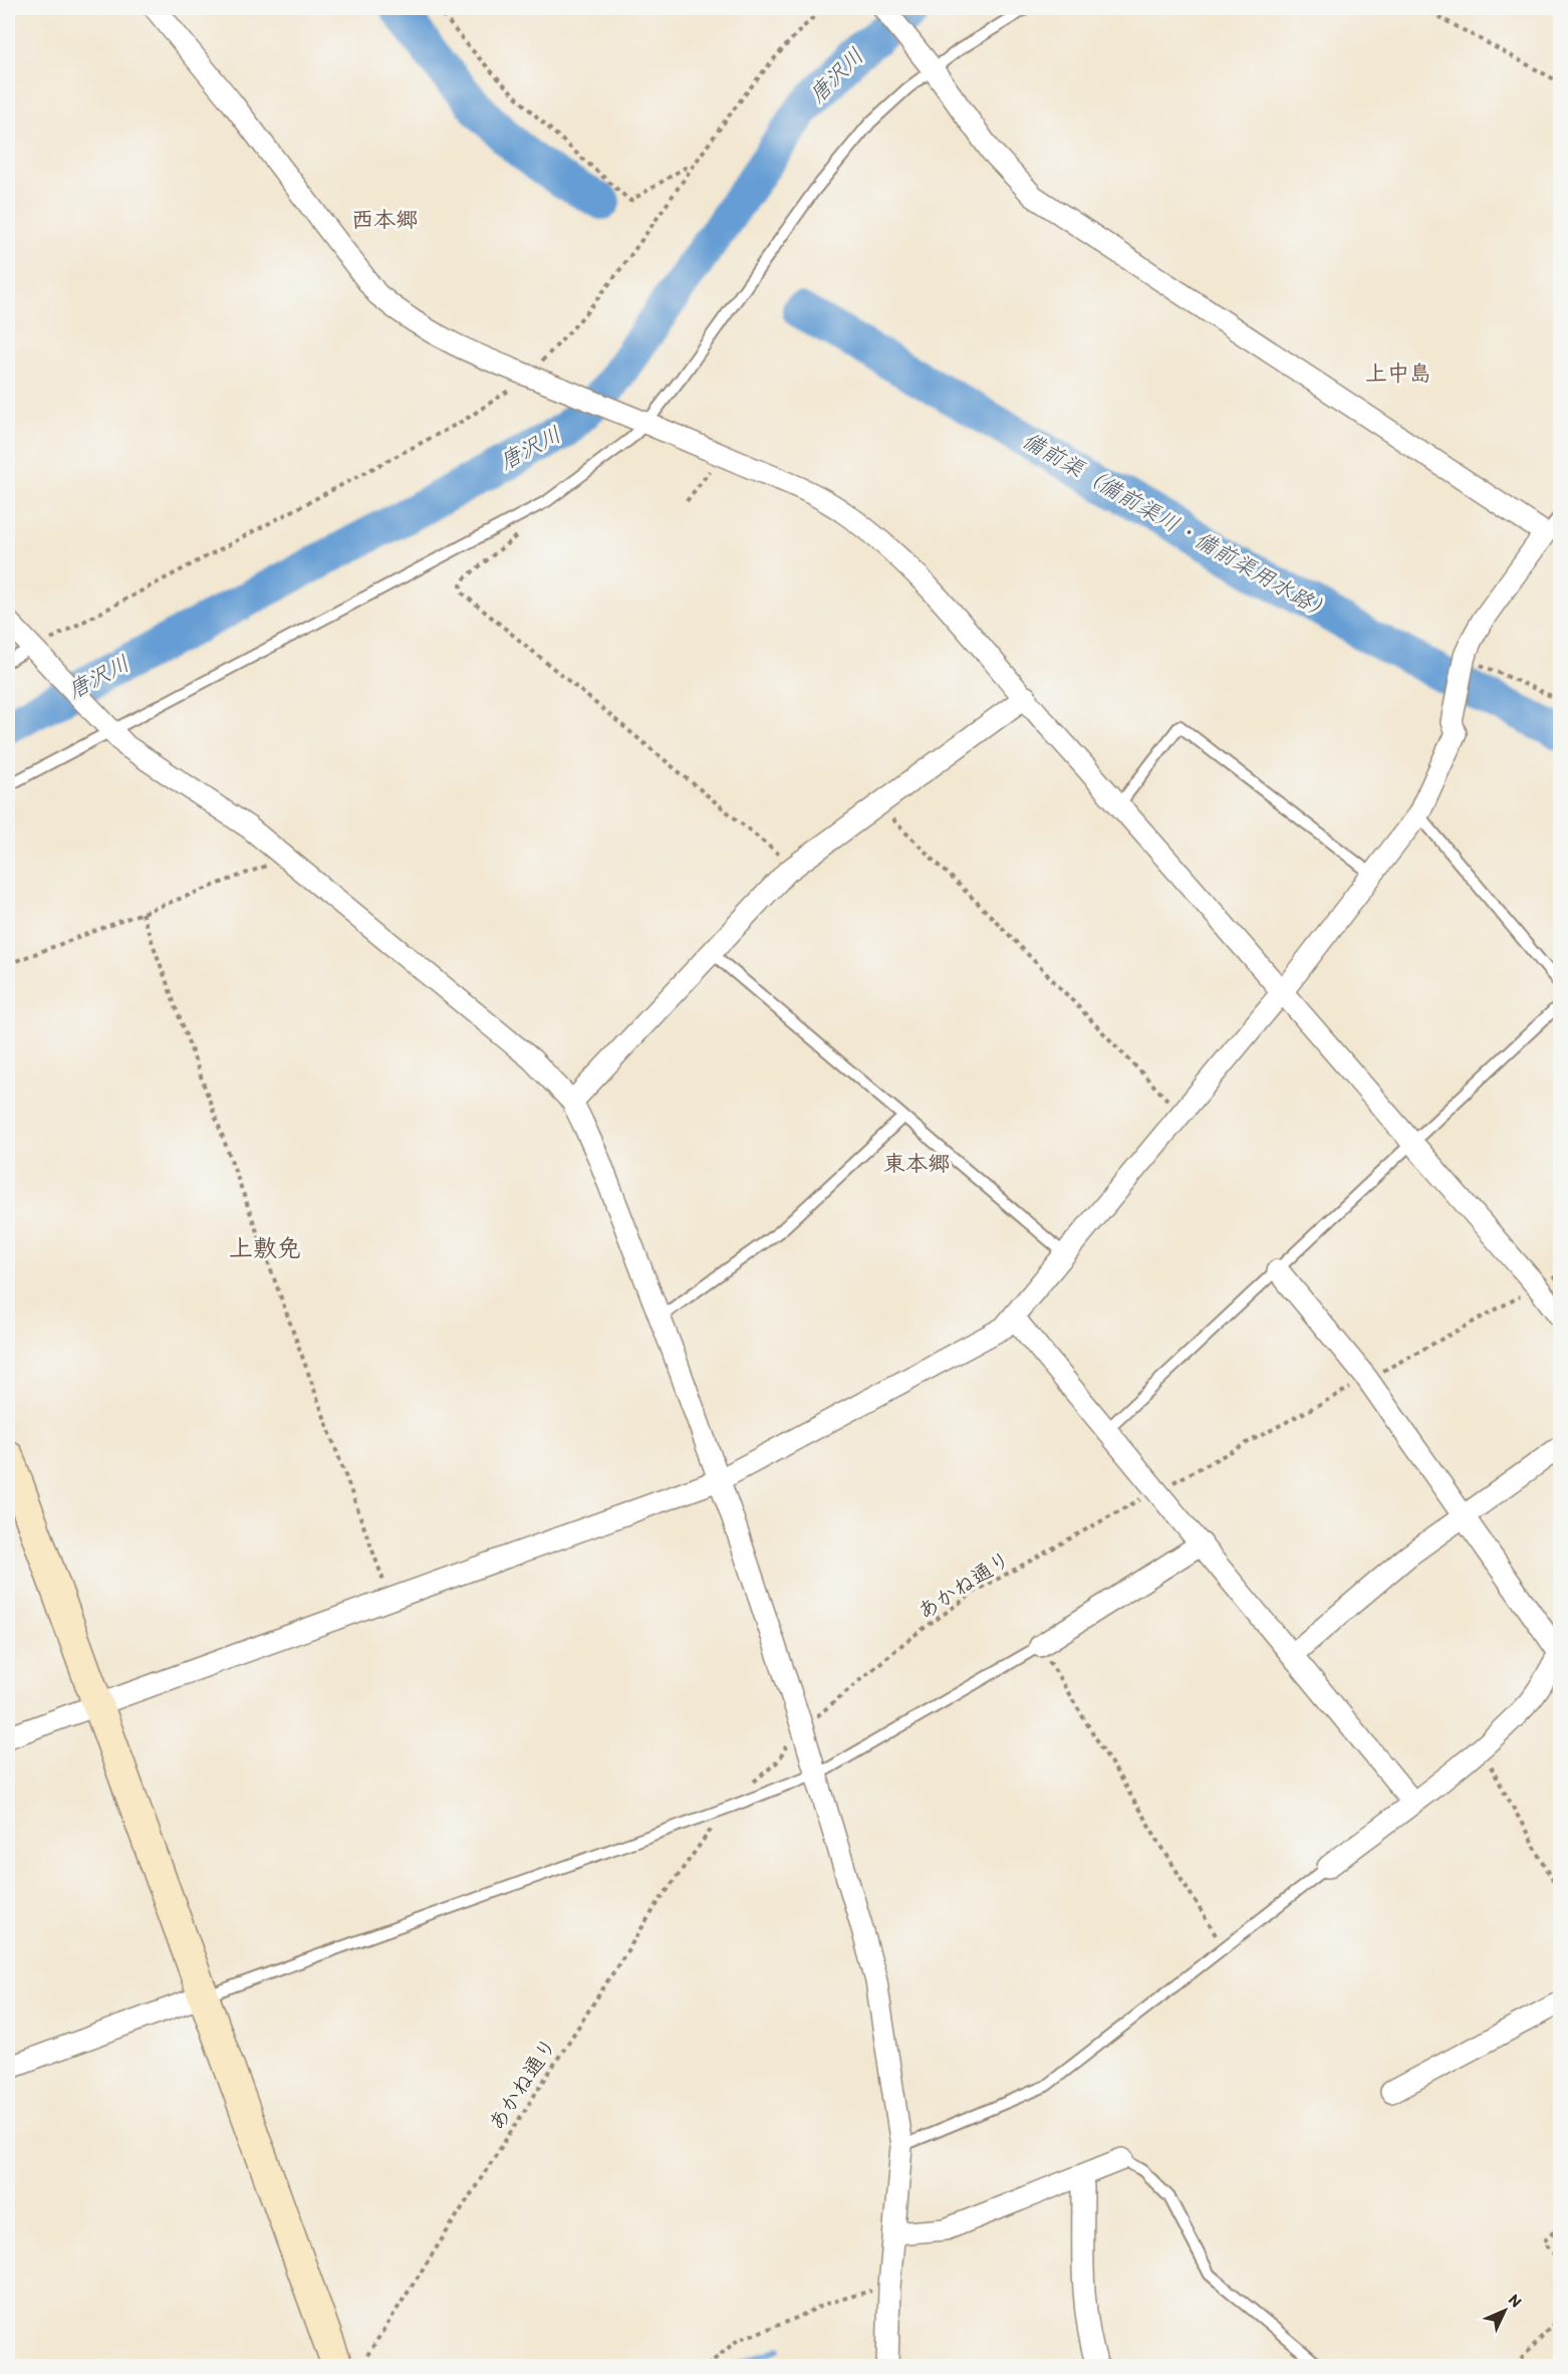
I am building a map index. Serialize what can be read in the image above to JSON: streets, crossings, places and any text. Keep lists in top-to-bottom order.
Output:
{
  "streets": {
    "path": ["あかね通り"]
  },
  "districts": [
    "西本郷",
    "上中島",
    "東本郷",
    "上敷免"
  ],
  "water": ["唐沢川", "備前渠（備前渠川・備前渠用水路）"],
  "north": "top right"
}
